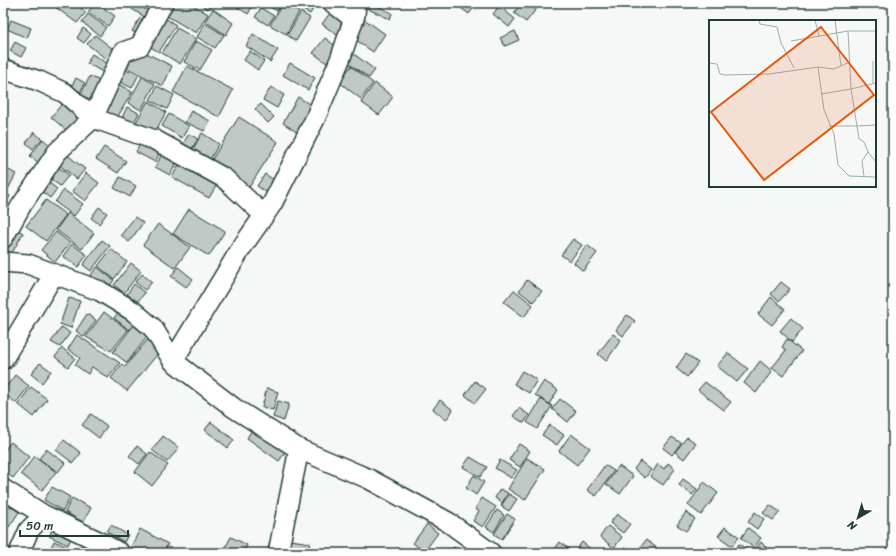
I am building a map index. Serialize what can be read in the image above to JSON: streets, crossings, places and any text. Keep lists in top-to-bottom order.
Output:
{
  "scale_bar": "50 m",
  "north": "bottom left"
}
